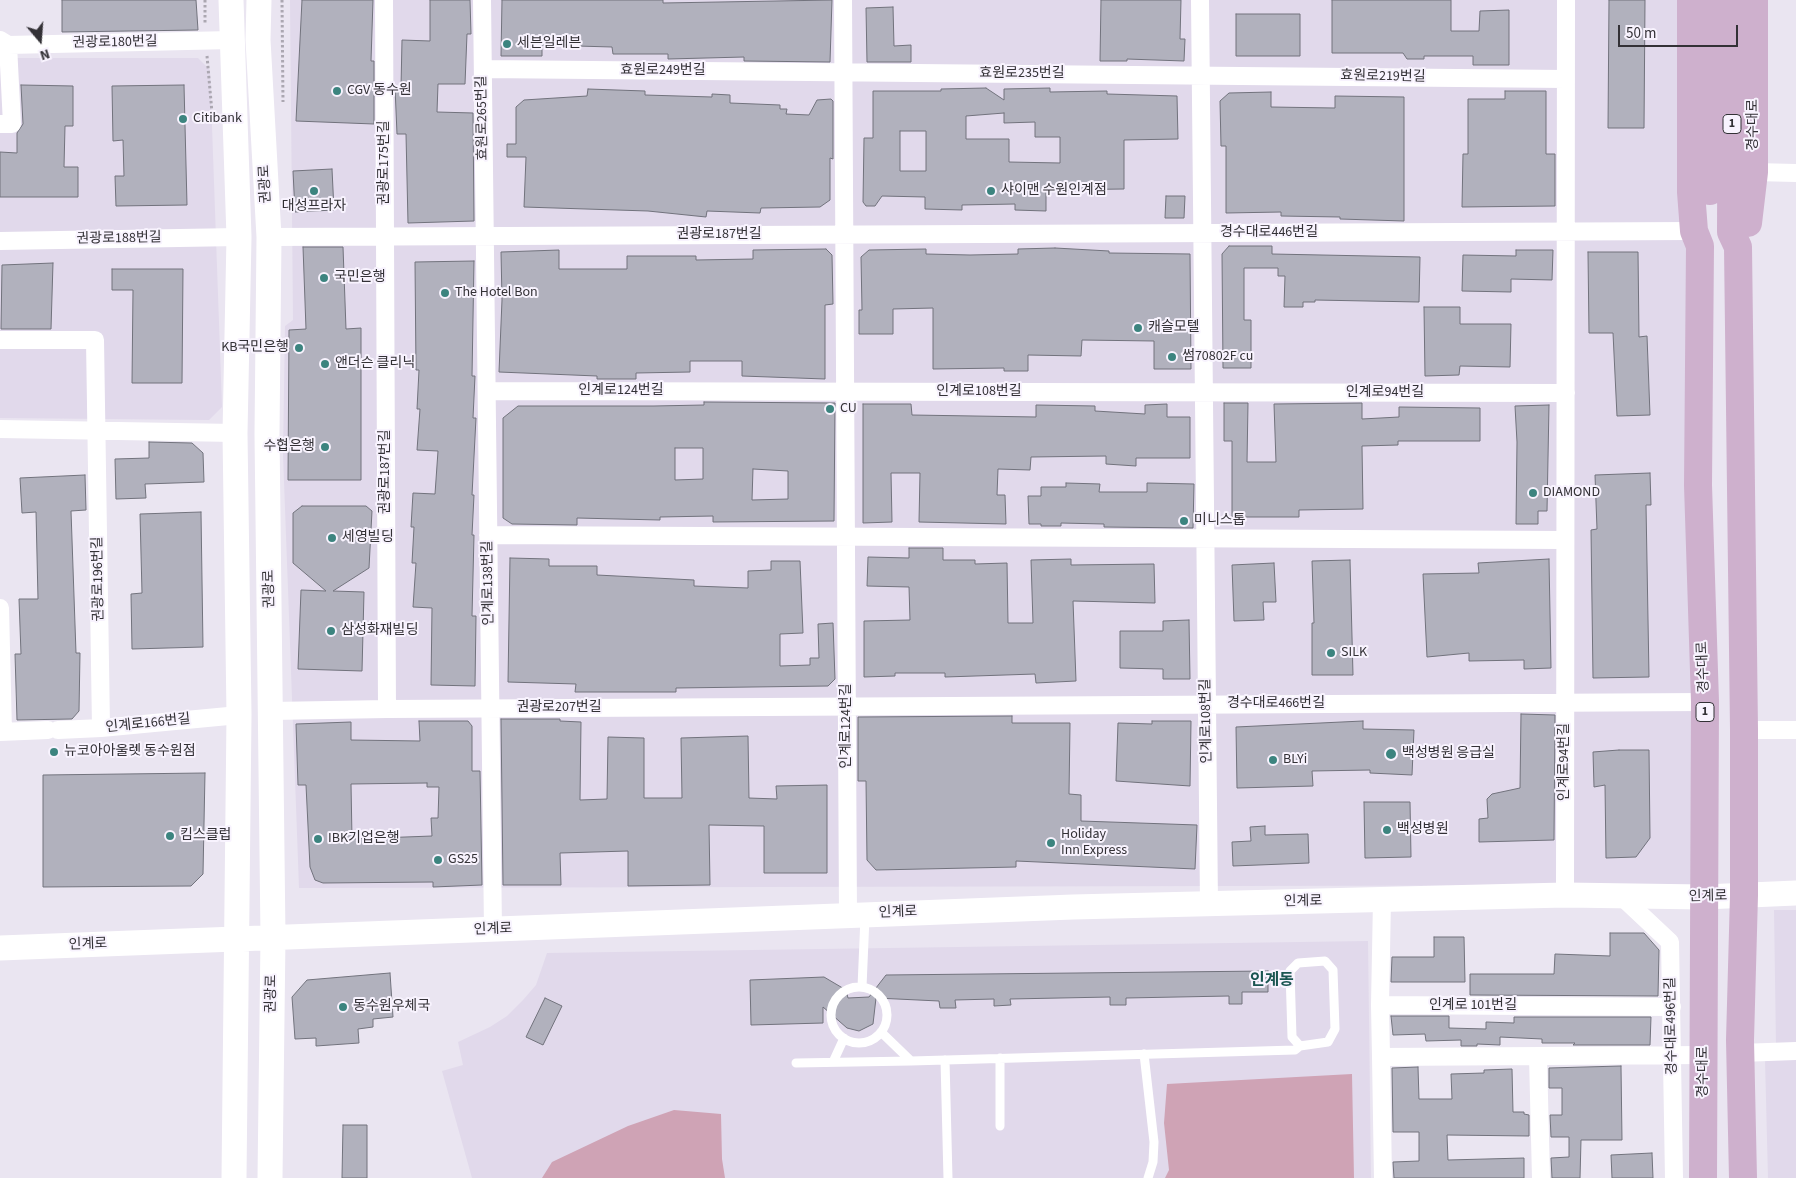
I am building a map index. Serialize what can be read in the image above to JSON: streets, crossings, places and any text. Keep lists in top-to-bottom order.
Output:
{
  "streets": {
    "main road": ["1", "경수대로"],
    "street": [
      "권광로180번길",
      "효원로249번길",
      "효원로235번길",
      "효원로219번길",
      "효원로265번길",
      "권광로175번길",
      "권광로",
      "경수대로446번길",
      "권광로187번길",
      "권광로188번길",
      "인계로124번길",
      "인계로108번길",
      "인계로94번길",
      "권광로196번길",
      "인계로138번길",
      "경수대로466번길",
      "권광로207번길",
      "인계로166번길",
      "인계로",
      "인계로 101번길",
      "경수대로496번길"
    ]
  },
  "crossings": [
    ["권광로180번길", "권광로"],
    ["효원로249번길", "효원로235번길"],
    ["효원로249번길", "효원로265번길"],
    ["효원로235번길", "효원로219번길"],
    ["효원로265번길", "권광로187번길"],
    ["효원로265번길", "인계로138번길"],
    ["경수대로", "경수대로446번길"],
    ["경수대로", "경수대로466번길"],
    ["경수대로", "인계로"],
    ["권광로175번길", "권광로187번길"],
    ["권광로", "권광로187번길"],
    ["권광로", "권광로188번길"],
    ["권광로", "권광로207번길"],
    ["권광로", "인계로166번길"],
    ["권광로", "인계로"],
    ["경수대로446번길", "권광로187번길"],
    ["경수대로446번길", "인계로124번길"],
    ["경수대로446번길", "인계로108번길"],
    ["경수대로446번길", "인계로94번길"],
    ["권광로187번길", "인계로124번길"],
    ["권광로187번길", "인계로138번길"],
    ["권광로187번길", "권광로207번길"],
    ["인계로124번길", "인계로108번길"],
    ["인계로124번길", "인계로138번길"],
    ["인계로124번길", "경수대로466번길"],
    ["인계로124번길", "권광로207번길"],
    ["인계로124번길", "인계로"],
    ["인계로108번길", "인계로94번길"],
    ["인계로108번길", "경수대로466번길"],
    ["인계로108번길", "인계로"],
    ["인계로94번길", "경수대로466번길"],
    ["인계로94번길", "인계로"],
    ["권광로196번길", "인계로166번길"],
    ["인계로138번길", "권광로207번길"],
    ["인계로138번길", "인계로"],
    ["경수대로466번길", "권광로207번길"],
    ["인계로", "경수대로496번길"],
    ["인계로 101번길", "경수대로496번길"]
  ],
  "districts": ["인계동"],
  "places": [
    "세븐일레븐",
    "CGV 동수원",
    "Citibank",
    "대성프라자",
    "샤이맨 수원인계점",
    "국민은행",
    "The Hotel Bon",
    "캐슬모텔",
    "KB국민은행",
    "썸70802F cu",
    "앤더슨 클리닉",
    "CU",
    "수협은행",
    "DIAMOND",
    "미니스톱",
    "세영빌딩",
    "삼성화재빌딩",
    "SILK",
    "뉴코아아울렛 동수원점",
    "백성병원 응급실",
    "BLYi",
    "백성병원",
    "킴스클럽",
    "IBK기업은행",
    "Holiday Inn Express",
    "GS25",
    "동수원우체국"
  ],
  "scale_bar": "50 m",
  "north": "bottom"
}
